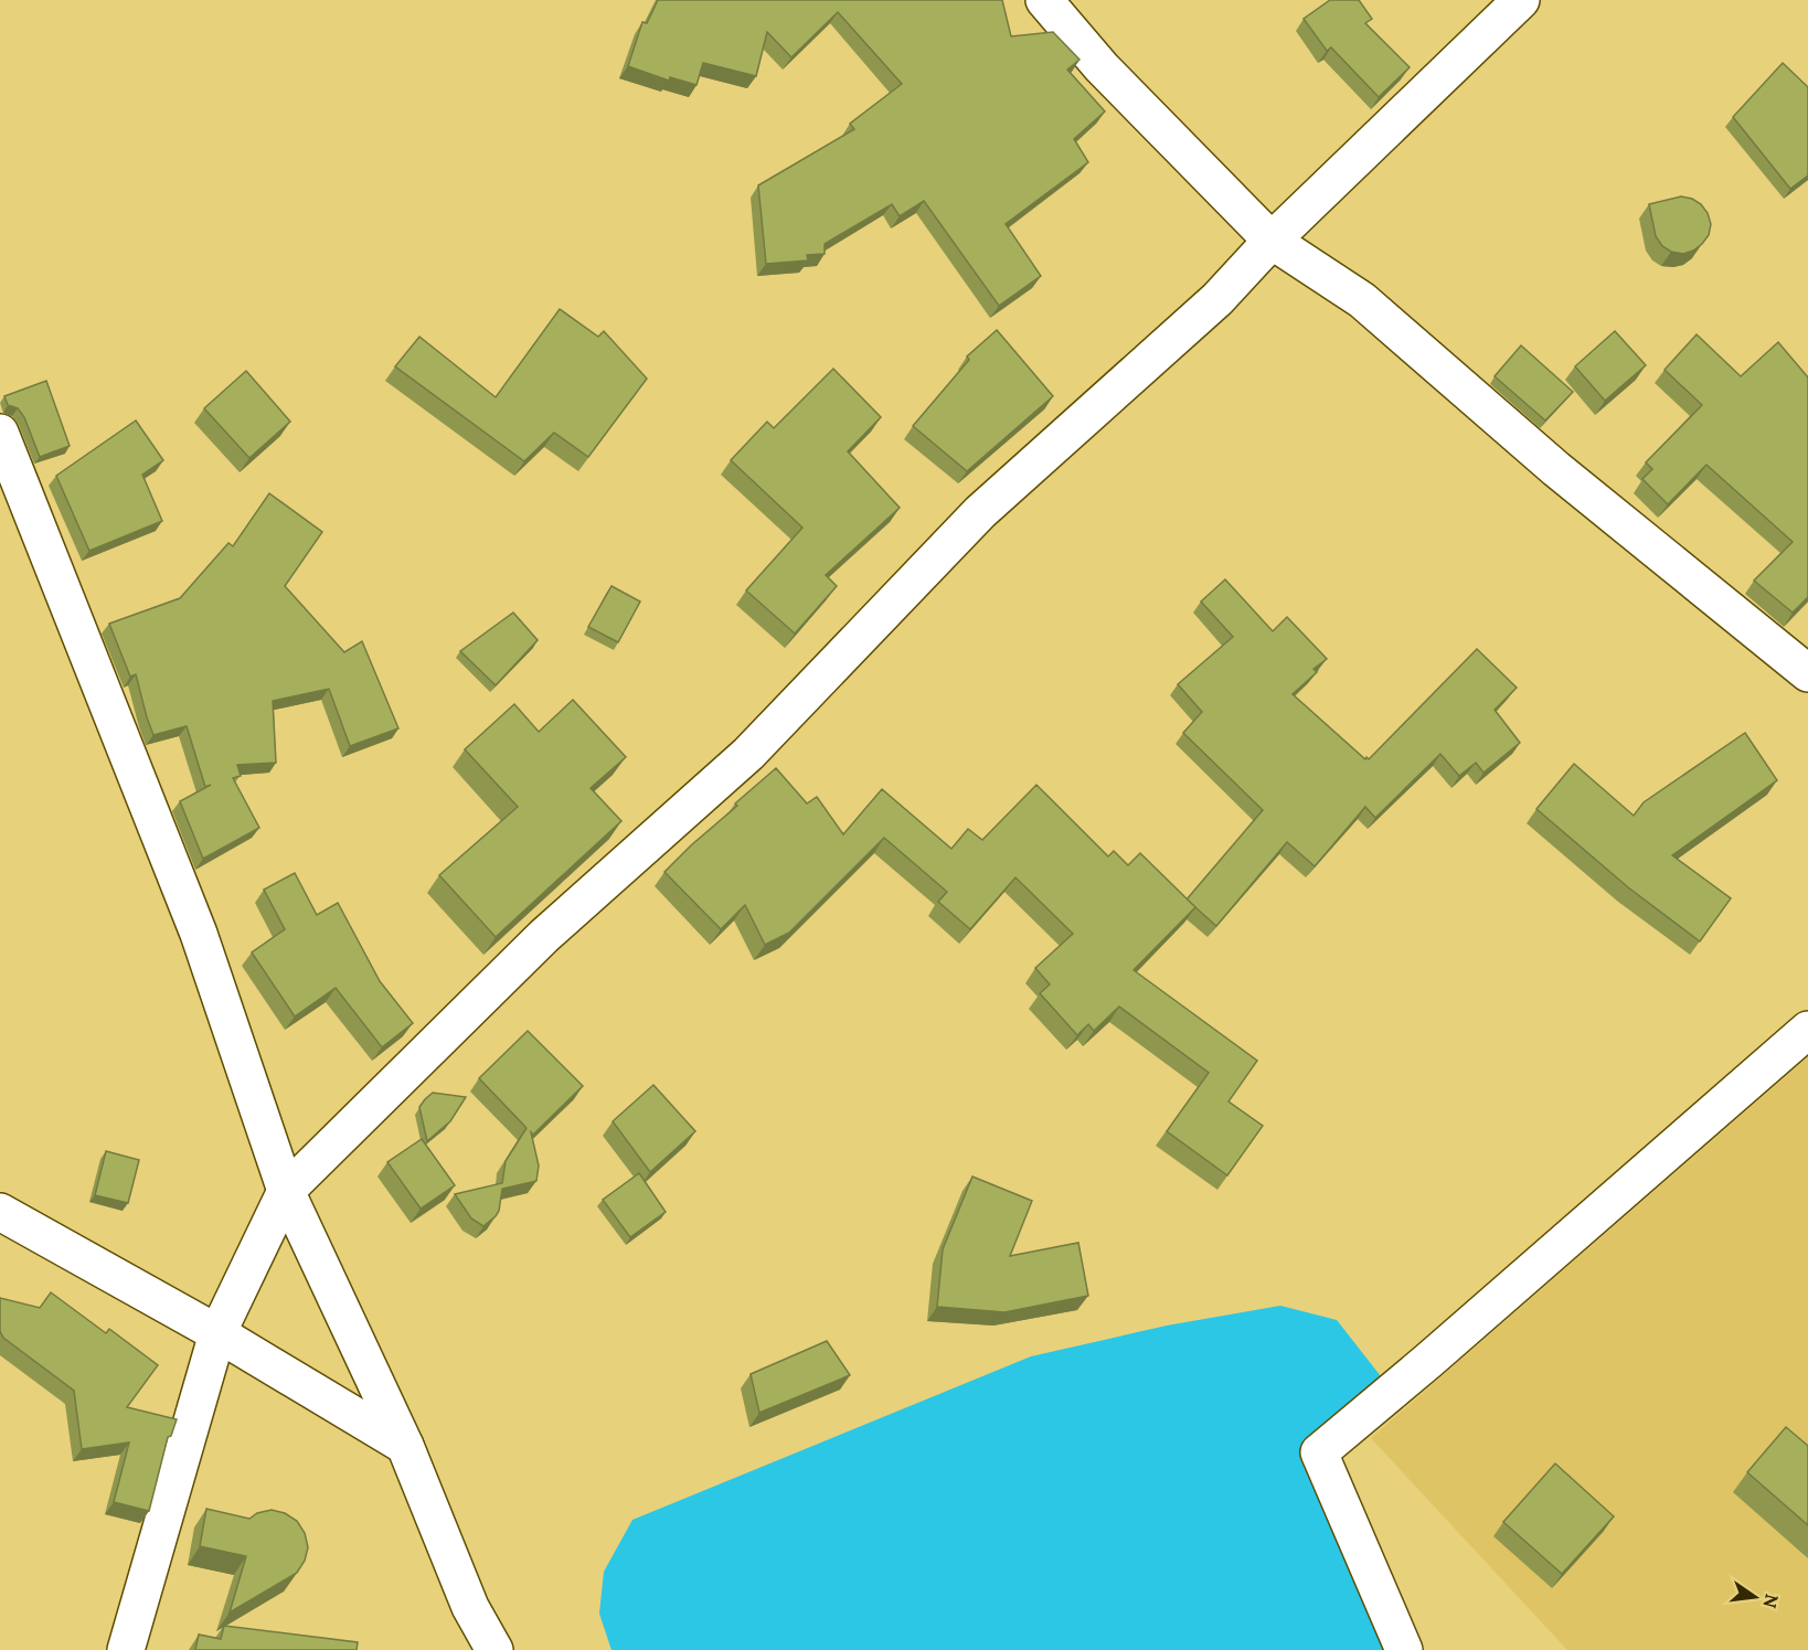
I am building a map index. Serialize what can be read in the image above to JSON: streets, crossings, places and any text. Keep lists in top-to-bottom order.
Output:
{
  "north": "right"
}
